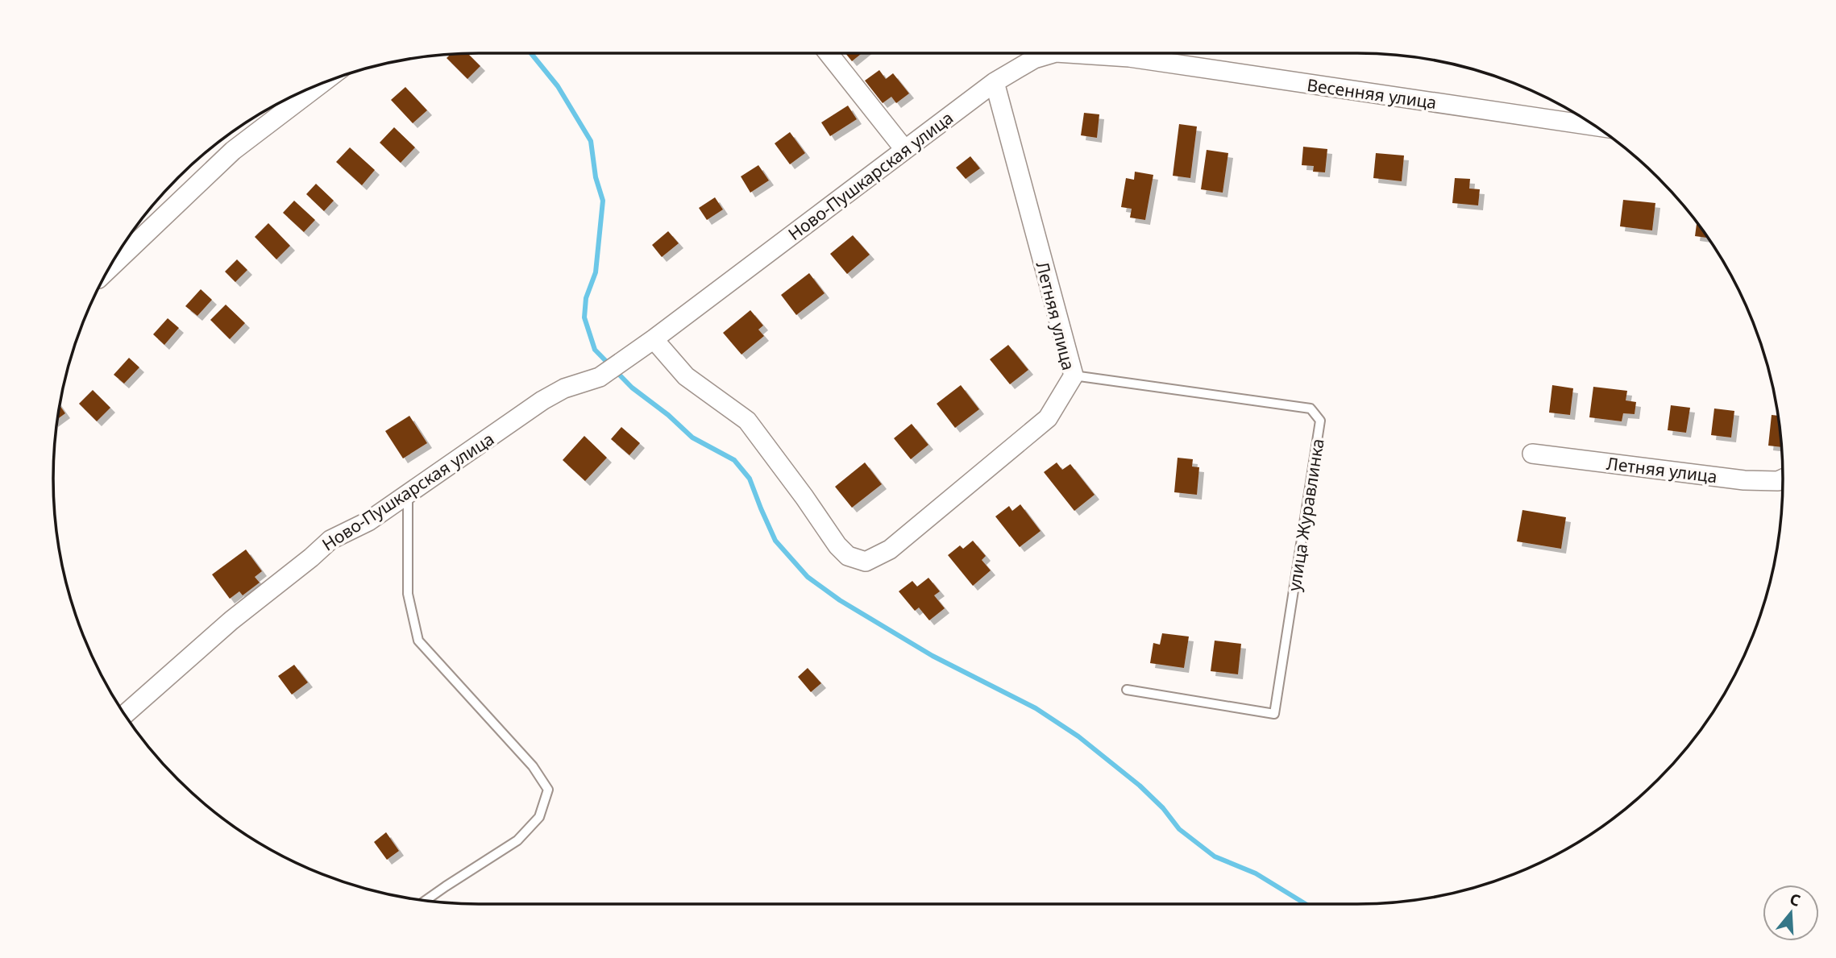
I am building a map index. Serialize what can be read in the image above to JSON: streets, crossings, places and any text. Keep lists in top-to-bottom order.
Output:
{
  "streets": {
    "street": ["Весенняя улица", "Ново-Пушкарская улица", "Летняя улица"],
    "lane": ["улица Журавлинка"]
  },
  "crossings": [
    ["Ново-Пушкарская улица", "Летняя улица"],
    ["Летняя улица", "улица Журавлинка"]
  ],
  "north": "top"
}
